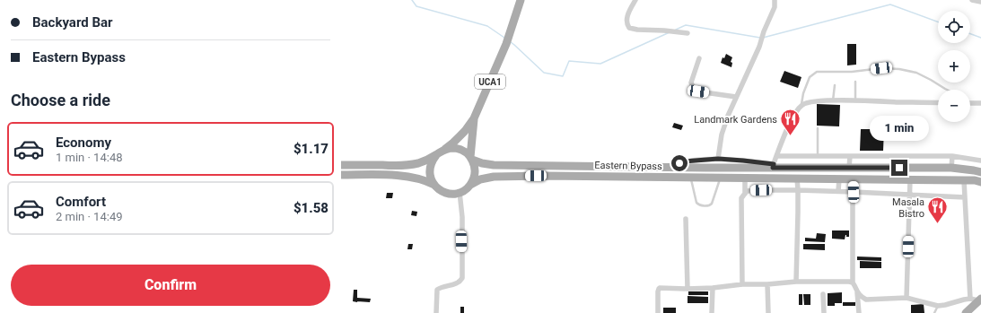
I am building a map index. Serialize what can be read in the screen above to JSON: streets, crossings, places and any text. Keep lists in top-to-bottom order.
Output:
{
  "streets": {
    "main road": ["UCA1", "Eastern Bypass"]
  },
  "crossings": [
    ["UCA1", "Eastern Bypass"]
  ],
  "places": {
    "restaurant": ["Landmark Gardens", "Masala Bistro"]
  },
  "page": {
    "banner": ["Backyard Bar", "Eastern Bypass"],
    "map_buttons": ["+", "−"],
    "heading": "Choose a ride",
    "bubble": "1 min",
    "list": [
      {
        "name": "Economy",
        "note": "1 min · 14:48",
        "value": "$1.17"
      },
      {
        "name": "Comfort",
        "note": "2 min · 14:49",
        "value": "$1.58"
      }
    ],
    "buttons": "Confirm"
  }
}
